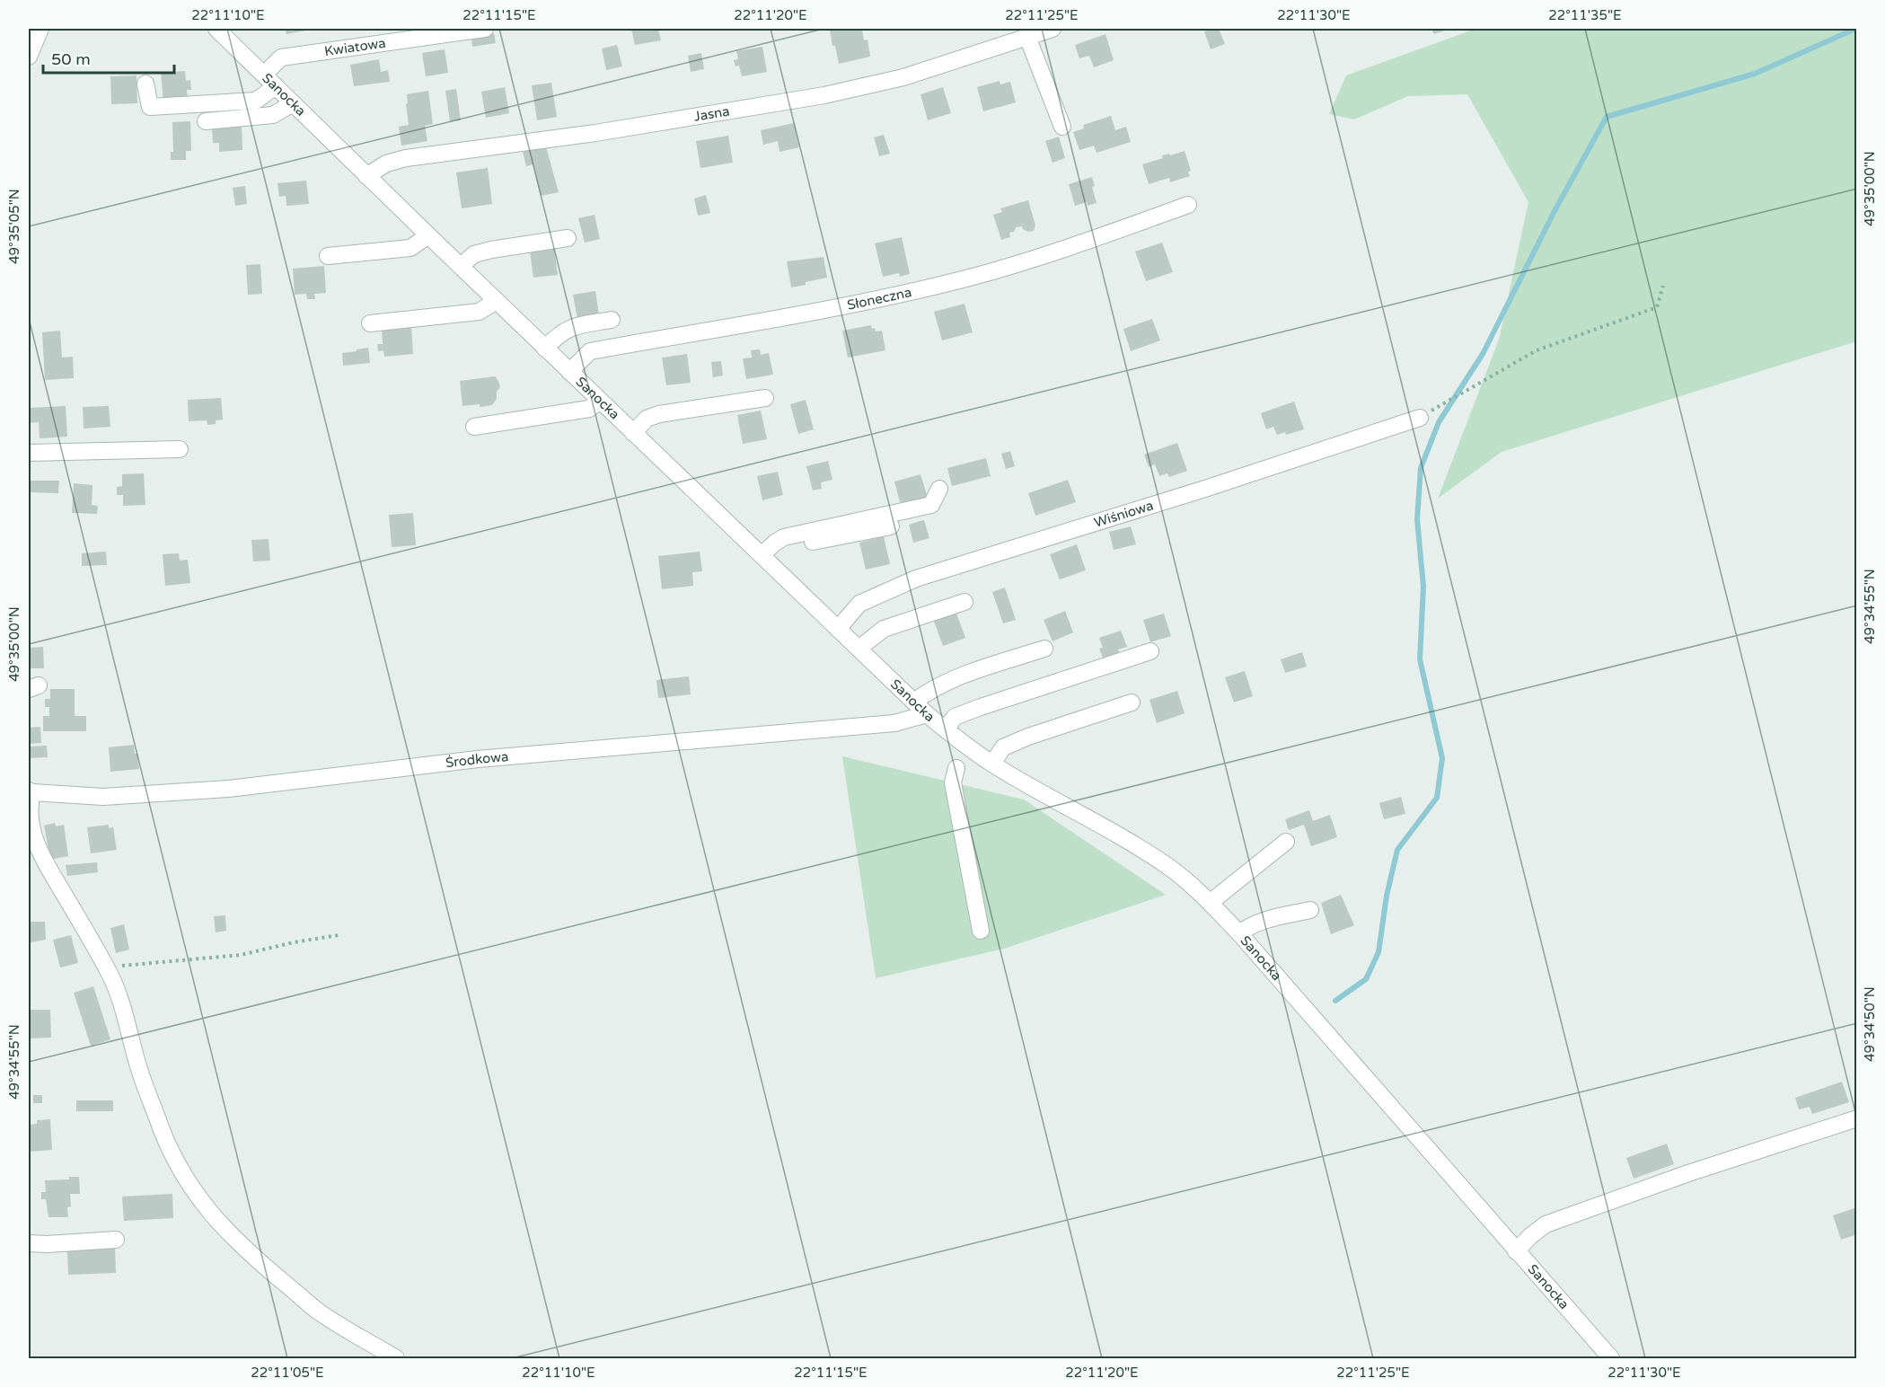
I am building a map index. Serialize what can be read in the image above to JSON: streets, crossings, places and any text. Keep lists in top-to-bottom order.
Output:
{
  "streets": {
    "street": [
      "Kwiatowa",
      "Sanocka",
      "Jasna",
      "Słoneczna",
      "Wiśniowa",
      "Środkowa"
    ]
  },
  "crossings": [
    ["Kwiatowa", "Sanocka"],
    ["Sanocka", "Jasna"],
    ["Sanocka", "Słoneczna"],
    ["Sanocka", "Wiśniowa"],
    ["Sanocka", "Środkowa"]
  ],
  "scale_bar": "50 m",
  "coordinates": [
    "22°11'10\"E",
    "22°11'15\"E",
    "22°11'20\"E",
    "22°11'25\"E",
    "22°11'30\"E",
    "22°11'35\"E",
    "49°35'00\"N",
    "49°35'05\"N",
    "49°34'55\"N",
    "49°34'50\"N",
    "22°11'05\"E"
  ]
}
